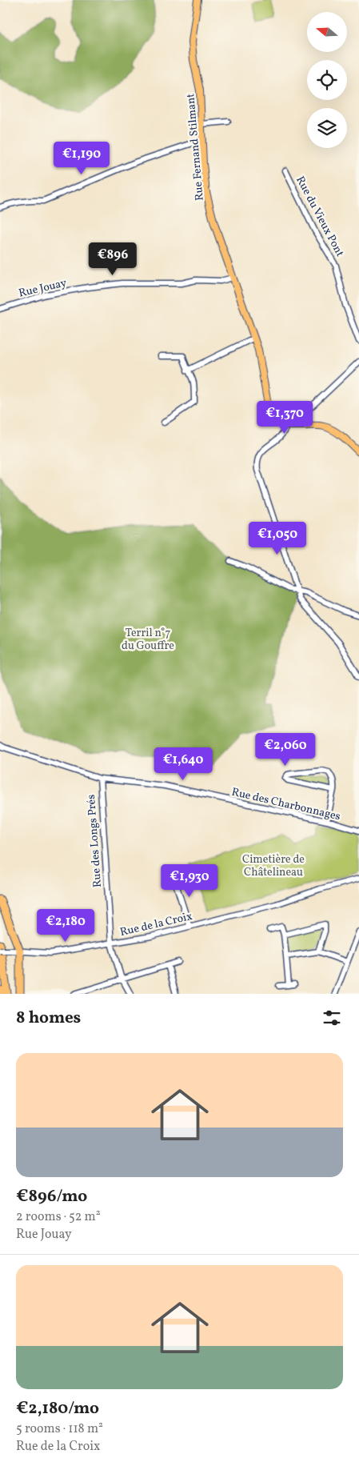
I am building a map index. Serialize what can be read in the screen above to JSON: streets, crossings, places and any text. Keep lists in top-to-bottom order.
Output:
{
  "streets": {
    "main road": ["Rue Fernand Stilmant"],
    "street": [
      "Rue du Vieux Pont",
      "Rue Jouay",
      "Rue des Charbonnages",
      "Rue des Longs Prés",
      "Rue de la Croix"
    ]
  },
  "crossings": [
    ["Rue Fernand Stilmant", "Rue Jouay"],
    ["Rue des Charbonnages", "Rue des Longs Prés"],
    ["Rue des Longs Prés", "Rue de la Croix"]
  ],
  "parks": ["Terril n°7 du Gouffre", "Cimetière de Châtelineau"],
  "north": "left",
  "page": {
    "price": [
      "€1,190",
      "€896",
      "€1,370",
      "€1,050",
      "€2,060",
      "€1,640",
      "€1,930",
      "€2,180"
    ],
    "heading": "8 homes",
    "list": [
      {
        "name": "€896/mo",
        "note": "2 rooms · 52 m² · Rue Jouay"
      },
      {
        "name": "€2,180/mo",
        "note": "5 rooms · 118 m² · Rue de la Croix"
      }
    ]
  }
}
